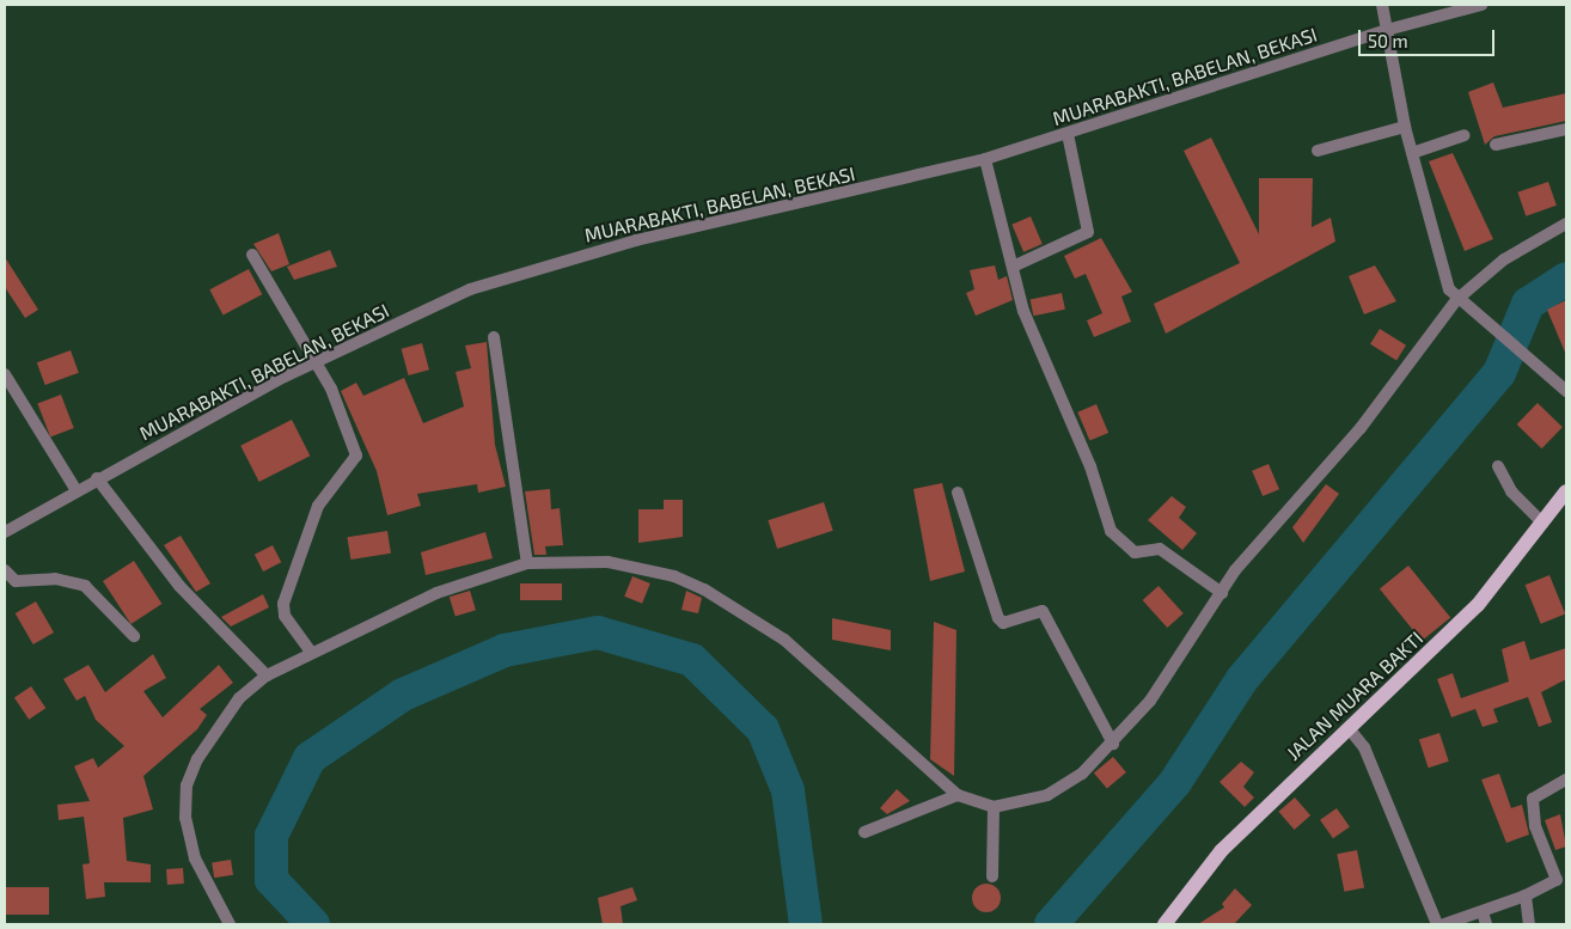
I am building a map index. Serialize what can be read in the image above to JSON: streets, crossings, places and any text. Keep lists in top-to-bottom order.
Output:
{
  "streets": {
    "main road": ["JALAN MUARA BAKTI"],
    "street": ["MUARABAKTI, BABELAN, BEKASI"]
  },
  "scale_bar": "50 m"
}
